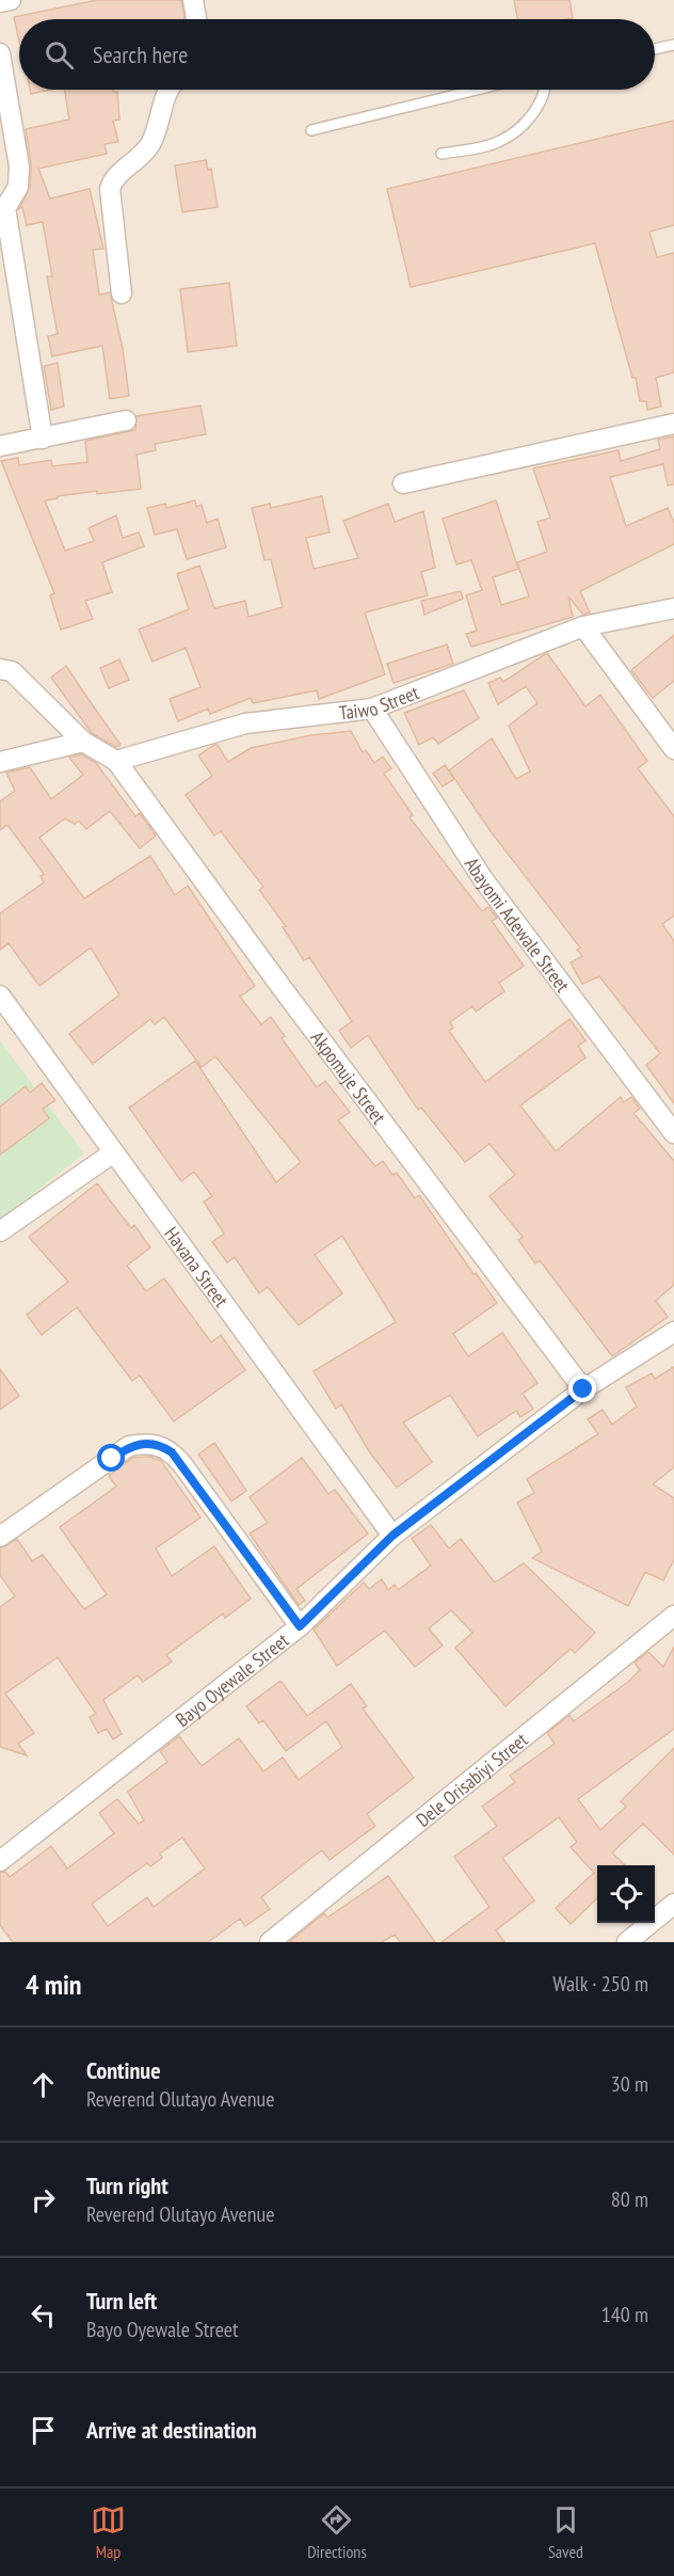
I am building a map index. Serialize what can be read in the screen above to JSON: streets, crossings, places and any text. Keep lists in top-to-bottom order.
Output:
{
  "streets": {
    "street": [
      "Taiwo Street",
      "Abayomi Adewale Street",
      "Akpomuje Street",
      "Havana Street",
      "Bayo Oyewale Street",
      "Dele Orisabiyi Street"
    ]
  },
  "crossings": [
    ["Taiwo Street", "Abayomi Adewale Street"],
    ["Taiwo Street", "Akpomuje Street"],
    ["Akpomuje Street", "Bayo Oyewale Street"],
    ["Havana Street", "Bayo Oyewale Street"]
  ],
  "page": {
    "search": "Search here",
    "heading": ["4 min", "Walk · 250 m"],
    "list": [
      ["Continue", "Reverend Olutayo Avenue", "30 m"],
      ["Turn right", "Reverend Olutayo Avenue", "80 m"],
      ["Turn left", "Bayo Oyewale Street", "140 m"],
      "Arrive at destination"
    ],
    "nav": ["Map", "Directions", "Saved"]
  }
}
